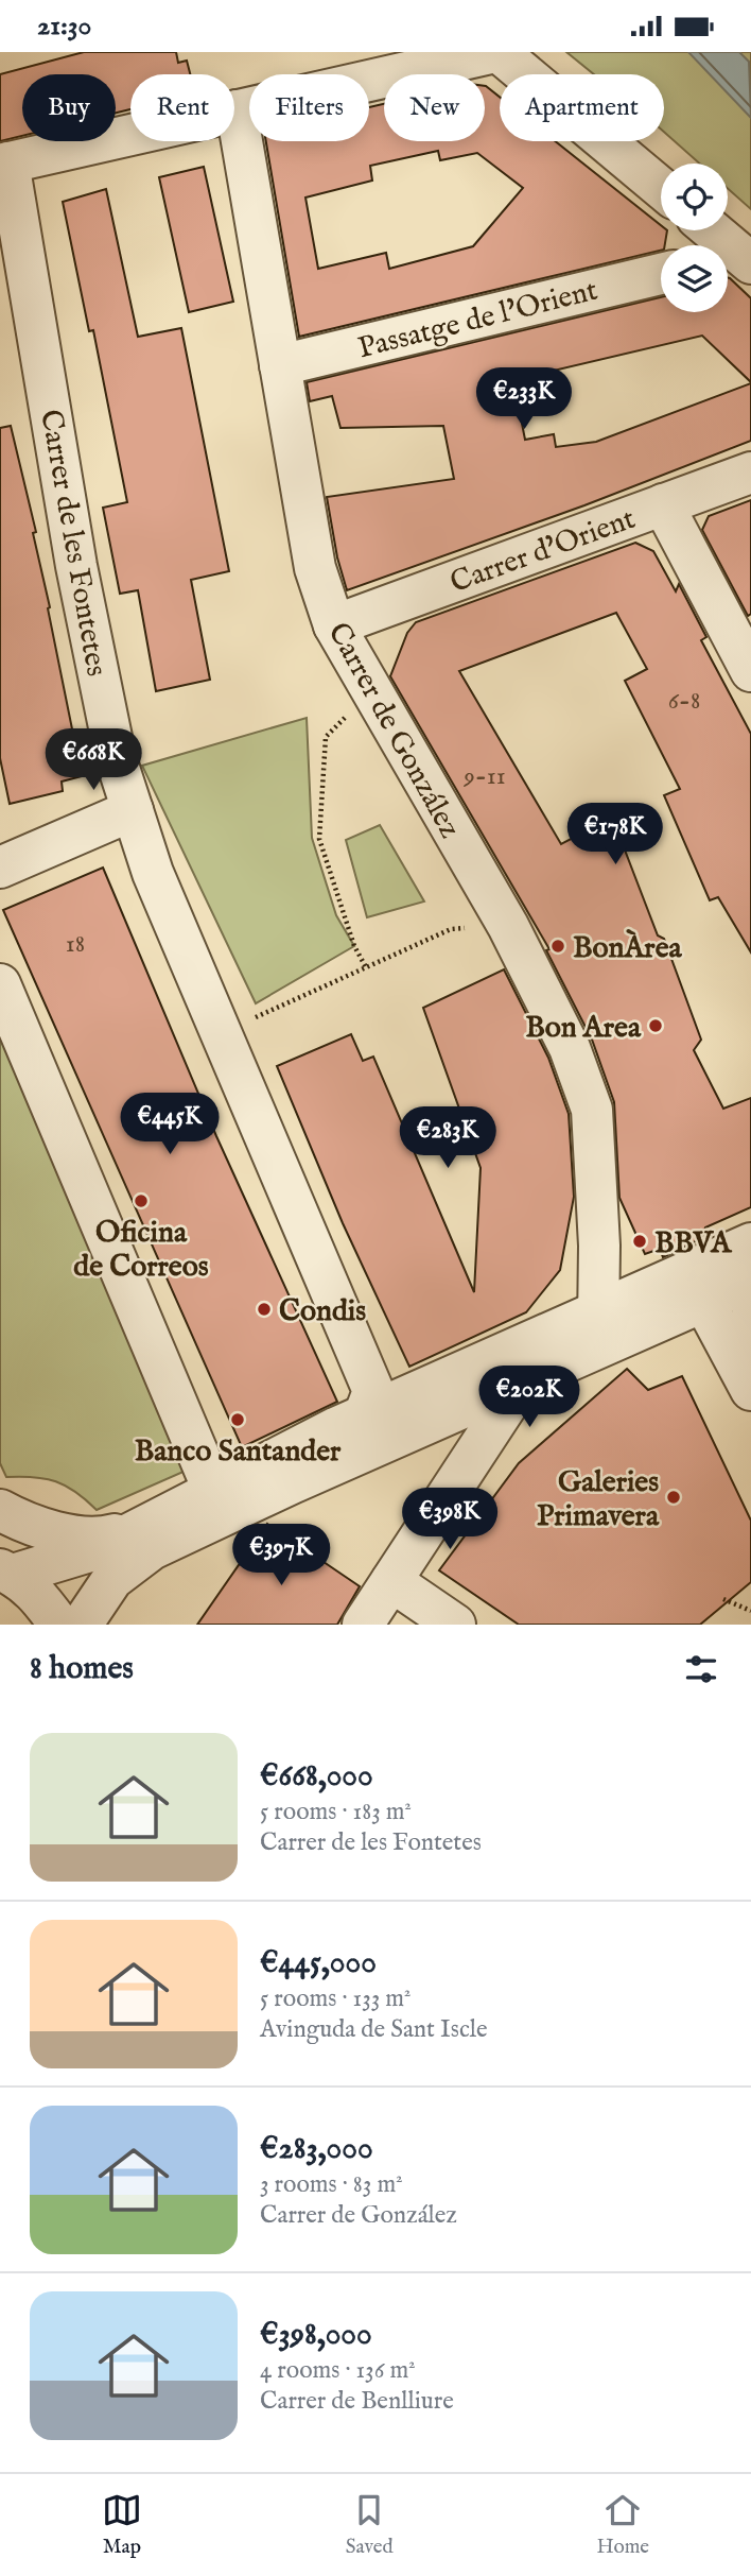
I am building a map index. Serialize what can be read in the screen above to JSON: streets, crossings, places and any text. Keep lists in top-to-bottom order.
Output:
{
  "streets": {
    "street": [
      "Passatge de l'Orient",
      "Carrer de les Fontetes",
      "Carrer d'Orient",
      "Carrer de González"
    ]
  },
  "crossings": [
    ["Passatge de l'Orient", "Carrer de González"],
    ["Carrer d'Orient", "Carrer de González"]
  ],
  "places": [
    "BonÀrea",
    "Bon Area",
    "Oficina de Correos",
    "BBVA",
    "Condis",
    "Banco Santander",
    "Galeries Primavera"
  ],
  "house_numbers": ["6-8", "9-11", "18"],
  "page": {
    "status": "21:30",
    "chip": [
      "Buy",
      "Rent",
      "Filters",
      "New",
      "Apartment"
    ],
    "price": [
      "€233K",
      "€668K",
      "€178K",
      "€445K",
      "€283K",
      "€202K",
      "€398K",
      "€397K"
    ],
    "heading": "8 homes",
    "list": [
      {
        "name": "€668,000",
        "note": "5 rooms · 183 m² · Carrer de les Fontetes"
      },
      {
        "name": "€445,000",
        "note": "5 rooms · 133 m² · Avinguda de Sant Iscle"
      },
      {
        "name": "€283,000",
        "note": "3 rooms · 83 m² · Carrer de González"
      },
      {
        "name": "€398,000",
        "note": "4 rooms · 136 m² · Carrer de Benlliure"
      }
    ],
    "tabs": ["Map", "Saved", "Home"]
  }
}
